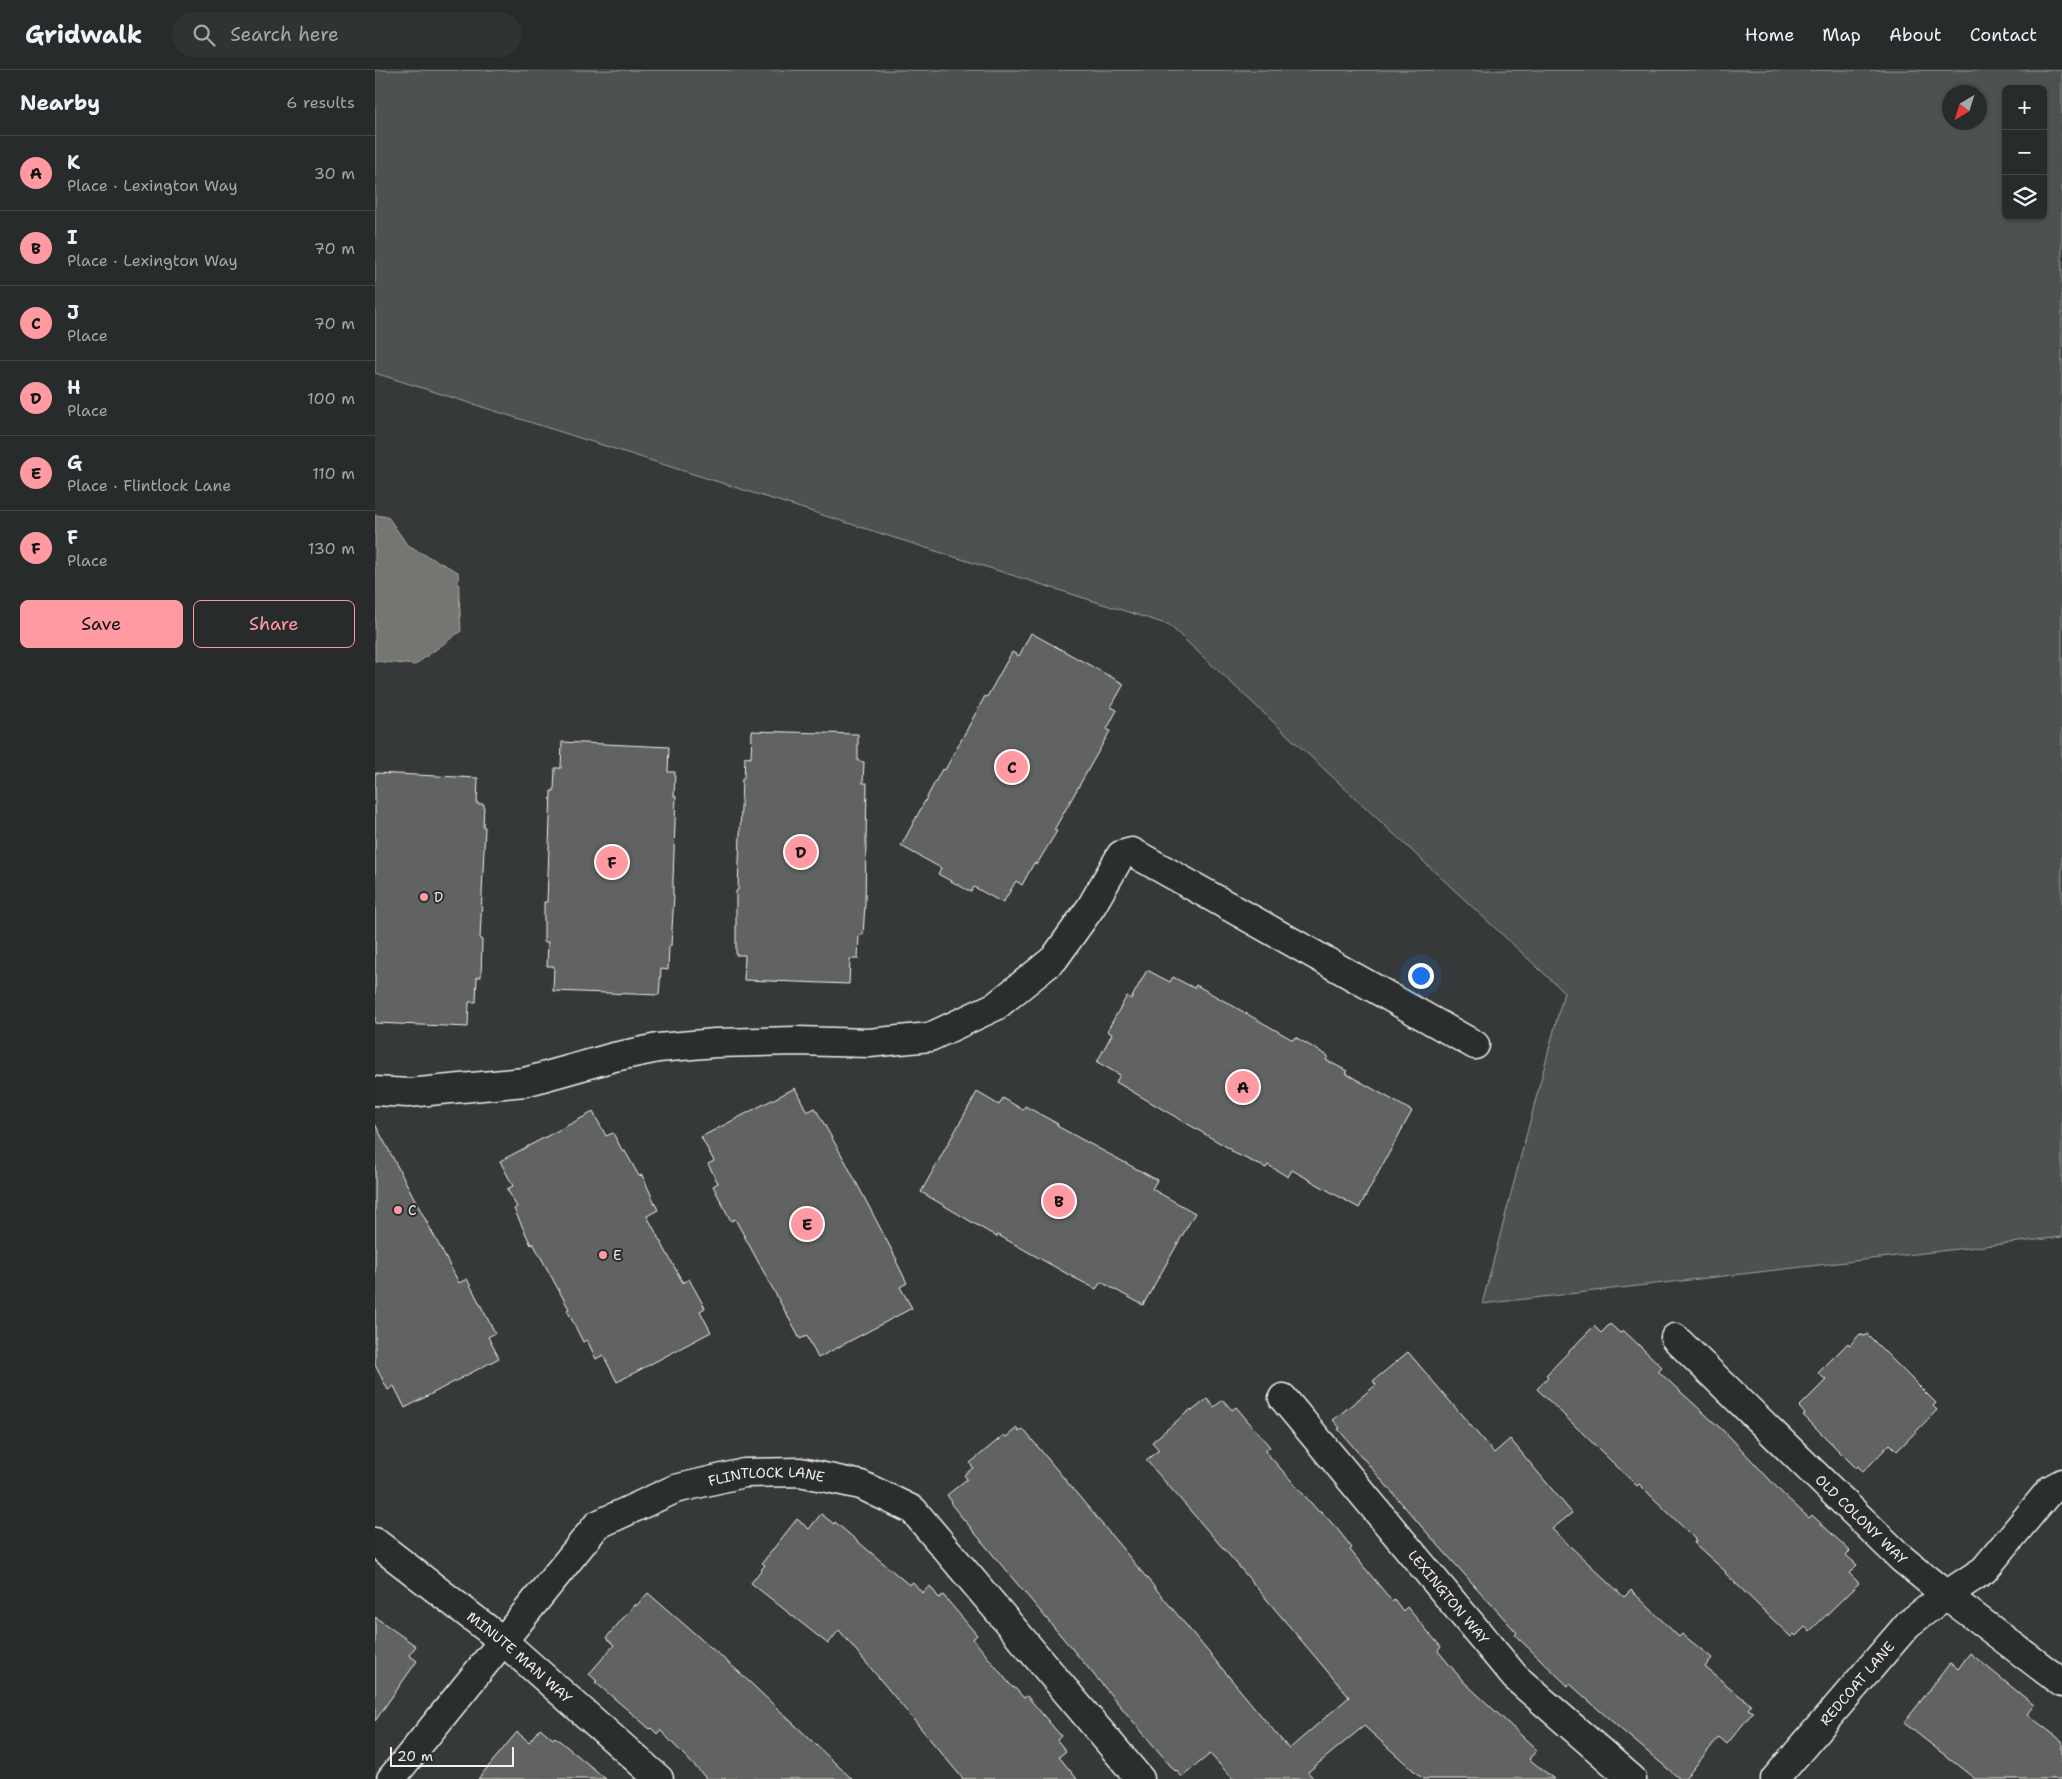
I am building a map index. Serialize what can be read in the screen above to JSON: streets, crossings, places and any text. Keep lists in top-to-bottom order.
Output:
{
  "streets": {
    "street": [
      "FLINTLOCK LANE",
      "OLD COLONY WAY",
      "LEXINGTON WAY",
      "MINUTE MAN WAY",
      "REDCOAT LANE"
    ]
  },
  "crossings": [
    ["FLINTLOCK LANE", "MINUTE MAN WAY"],
    ["OLD COLONY WAY", "REDCOAT LANE"]
  ],
  "places": ["D", "C", "E"],
  "scale_bar": "20 m",
  "north": "bottom left",
  "page": {
    "header": "Gridwalk",
    "search": "Search here",
    "nav": [
      "Home",
      "Map",
      "About",
      "Contact"
    ],
    "heading": ["Nearby", "6 results"],
    "map_buttons": ["+", "−"],
    "list": [
      {
        "mark": "A",
        "name": "K",
        "note": "Place · Lexington Way",
        "value": "30 m"
      },
      {
        "mark": "B",
        "name": "I",
        "note": "Place · Lexington Way",
        "value": "70 m"
      },
      {
        "mark": "C",
        "name": "J",
        "note": "Place",
        "value": "70 m"
      },
      {
        "mark": "D",
        "name": "H",
        "note": "Place",
        "value": "100 m"
      },
      {
        "mark": "E",
        "name": "G",
        "note": "Place · Flintlock Lane",
        "value": "110 m"
      },
      {
        "mark": "F",
        "name": "F",
        "note": "Place",
        "value": "130 m"
      }
    ],
    "buttons": ["Save", "Share"],
    "pins": [
      "C",
      "D",
      "F",
      "A",
      "B",
      "E"
    ],
    "scale": "20 m"
  }
}
